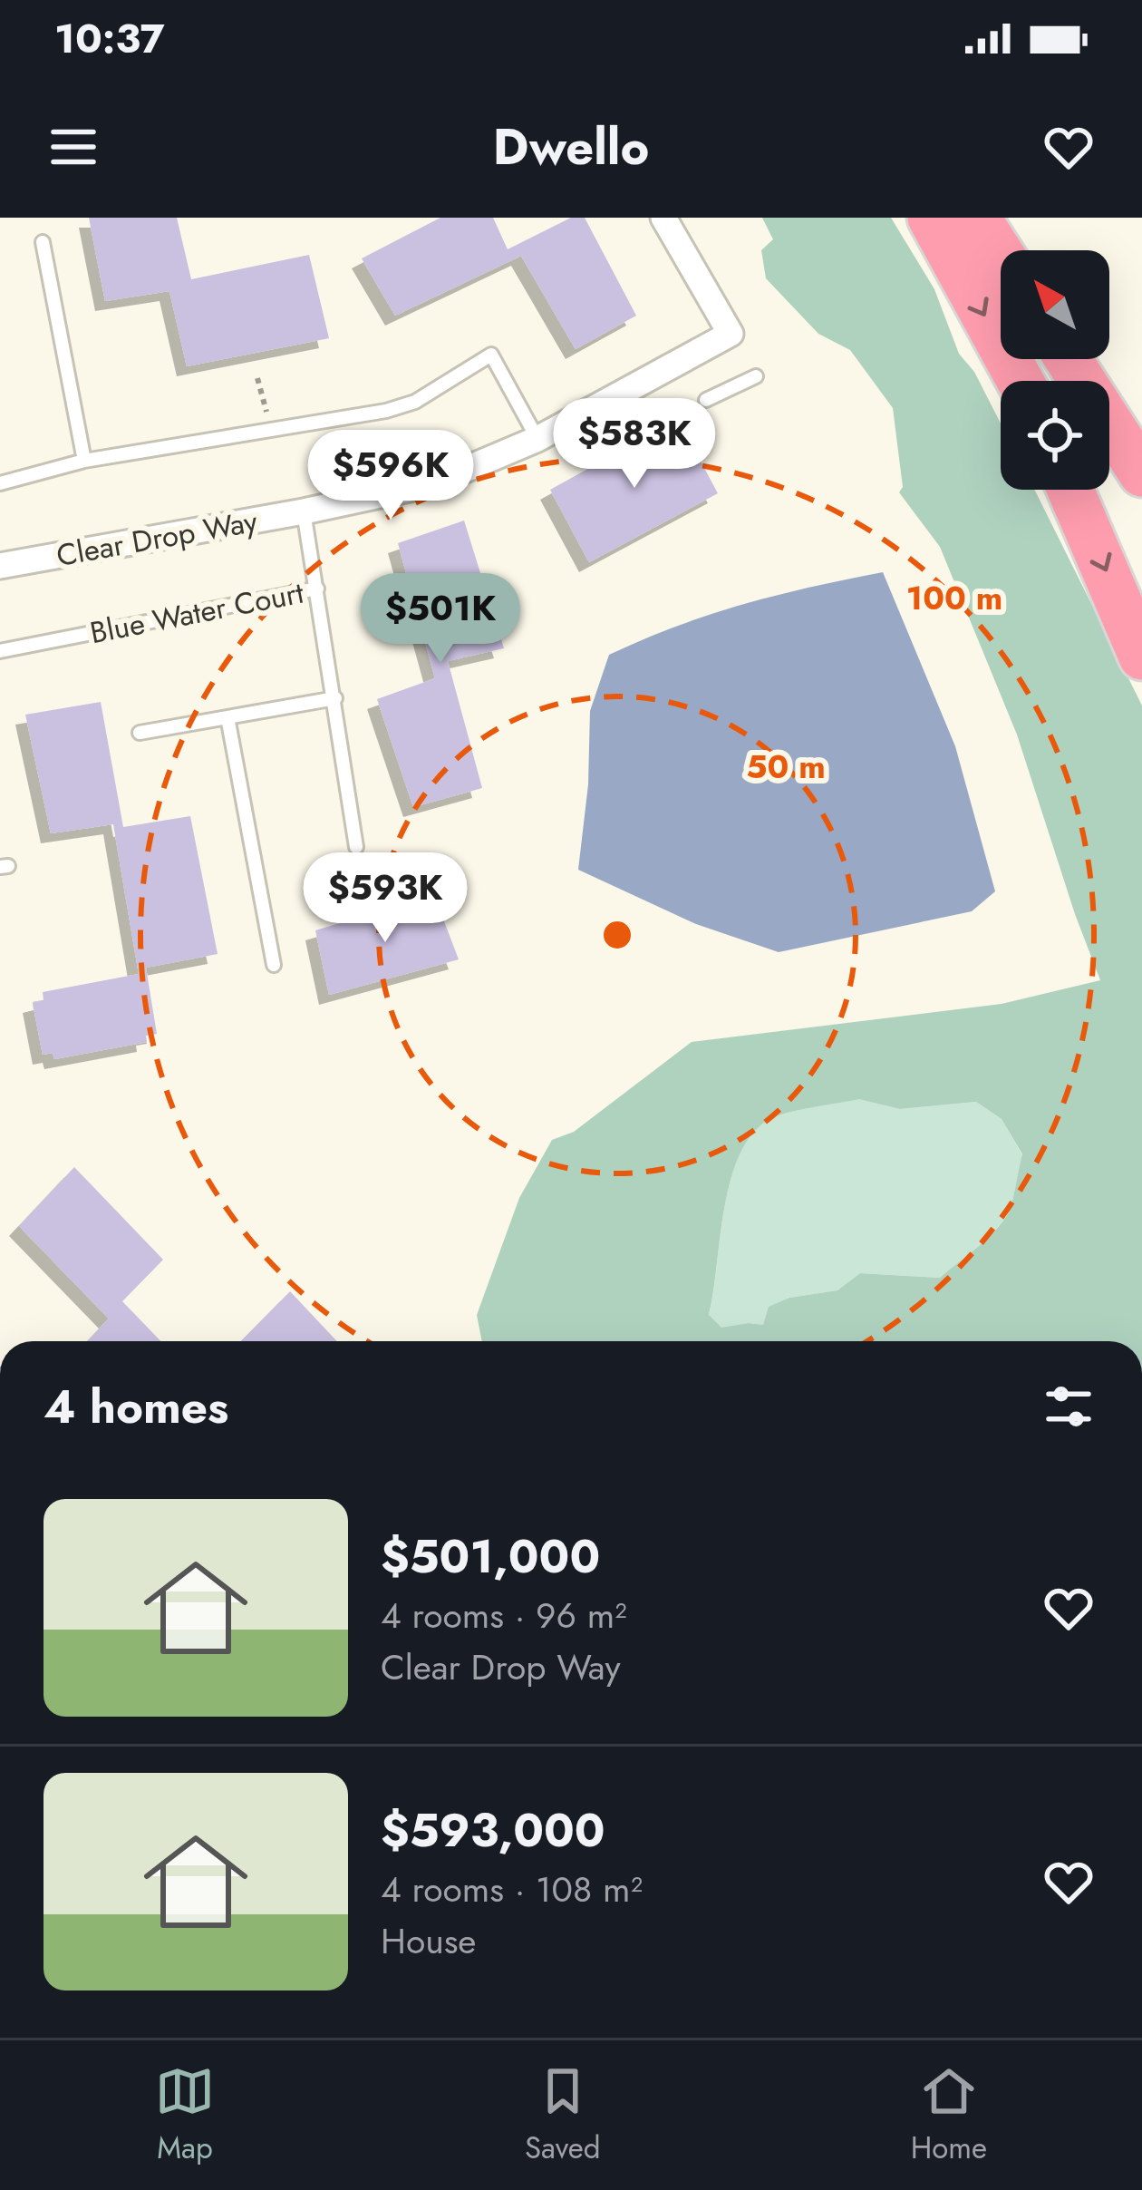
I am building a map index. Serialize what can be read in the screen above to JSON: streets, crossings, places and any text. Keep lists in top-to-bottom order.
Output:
{
  "streets": {
    "street": ["Clear Drop Way"],
    "lane": ["Blue Water Court"]
  },
  "crossings": [
    ["Clear Drop Way", "Blue Water Court"]
  ],
  "north": "top left",
  "page": {
    "status": "10:37",
    "header": "Dwello",
    "price": [
      "$583K",
      "$596K",
      "$501K",
      "$593K"
    ],
    "heading": "4 homes",
    "list": [
      {
        "name": "$501,000",
        "note": "4 rooms · 96 m² · Clear Drop Way"
      },
      {
        "name": "$593,000",
        "note": "4 rooms · 108 m² · House"
      }
    ],
    "tabs": ["Map", "Saved", "Home"]
  },
  "rings": ["100 m", "50 m"]
}
